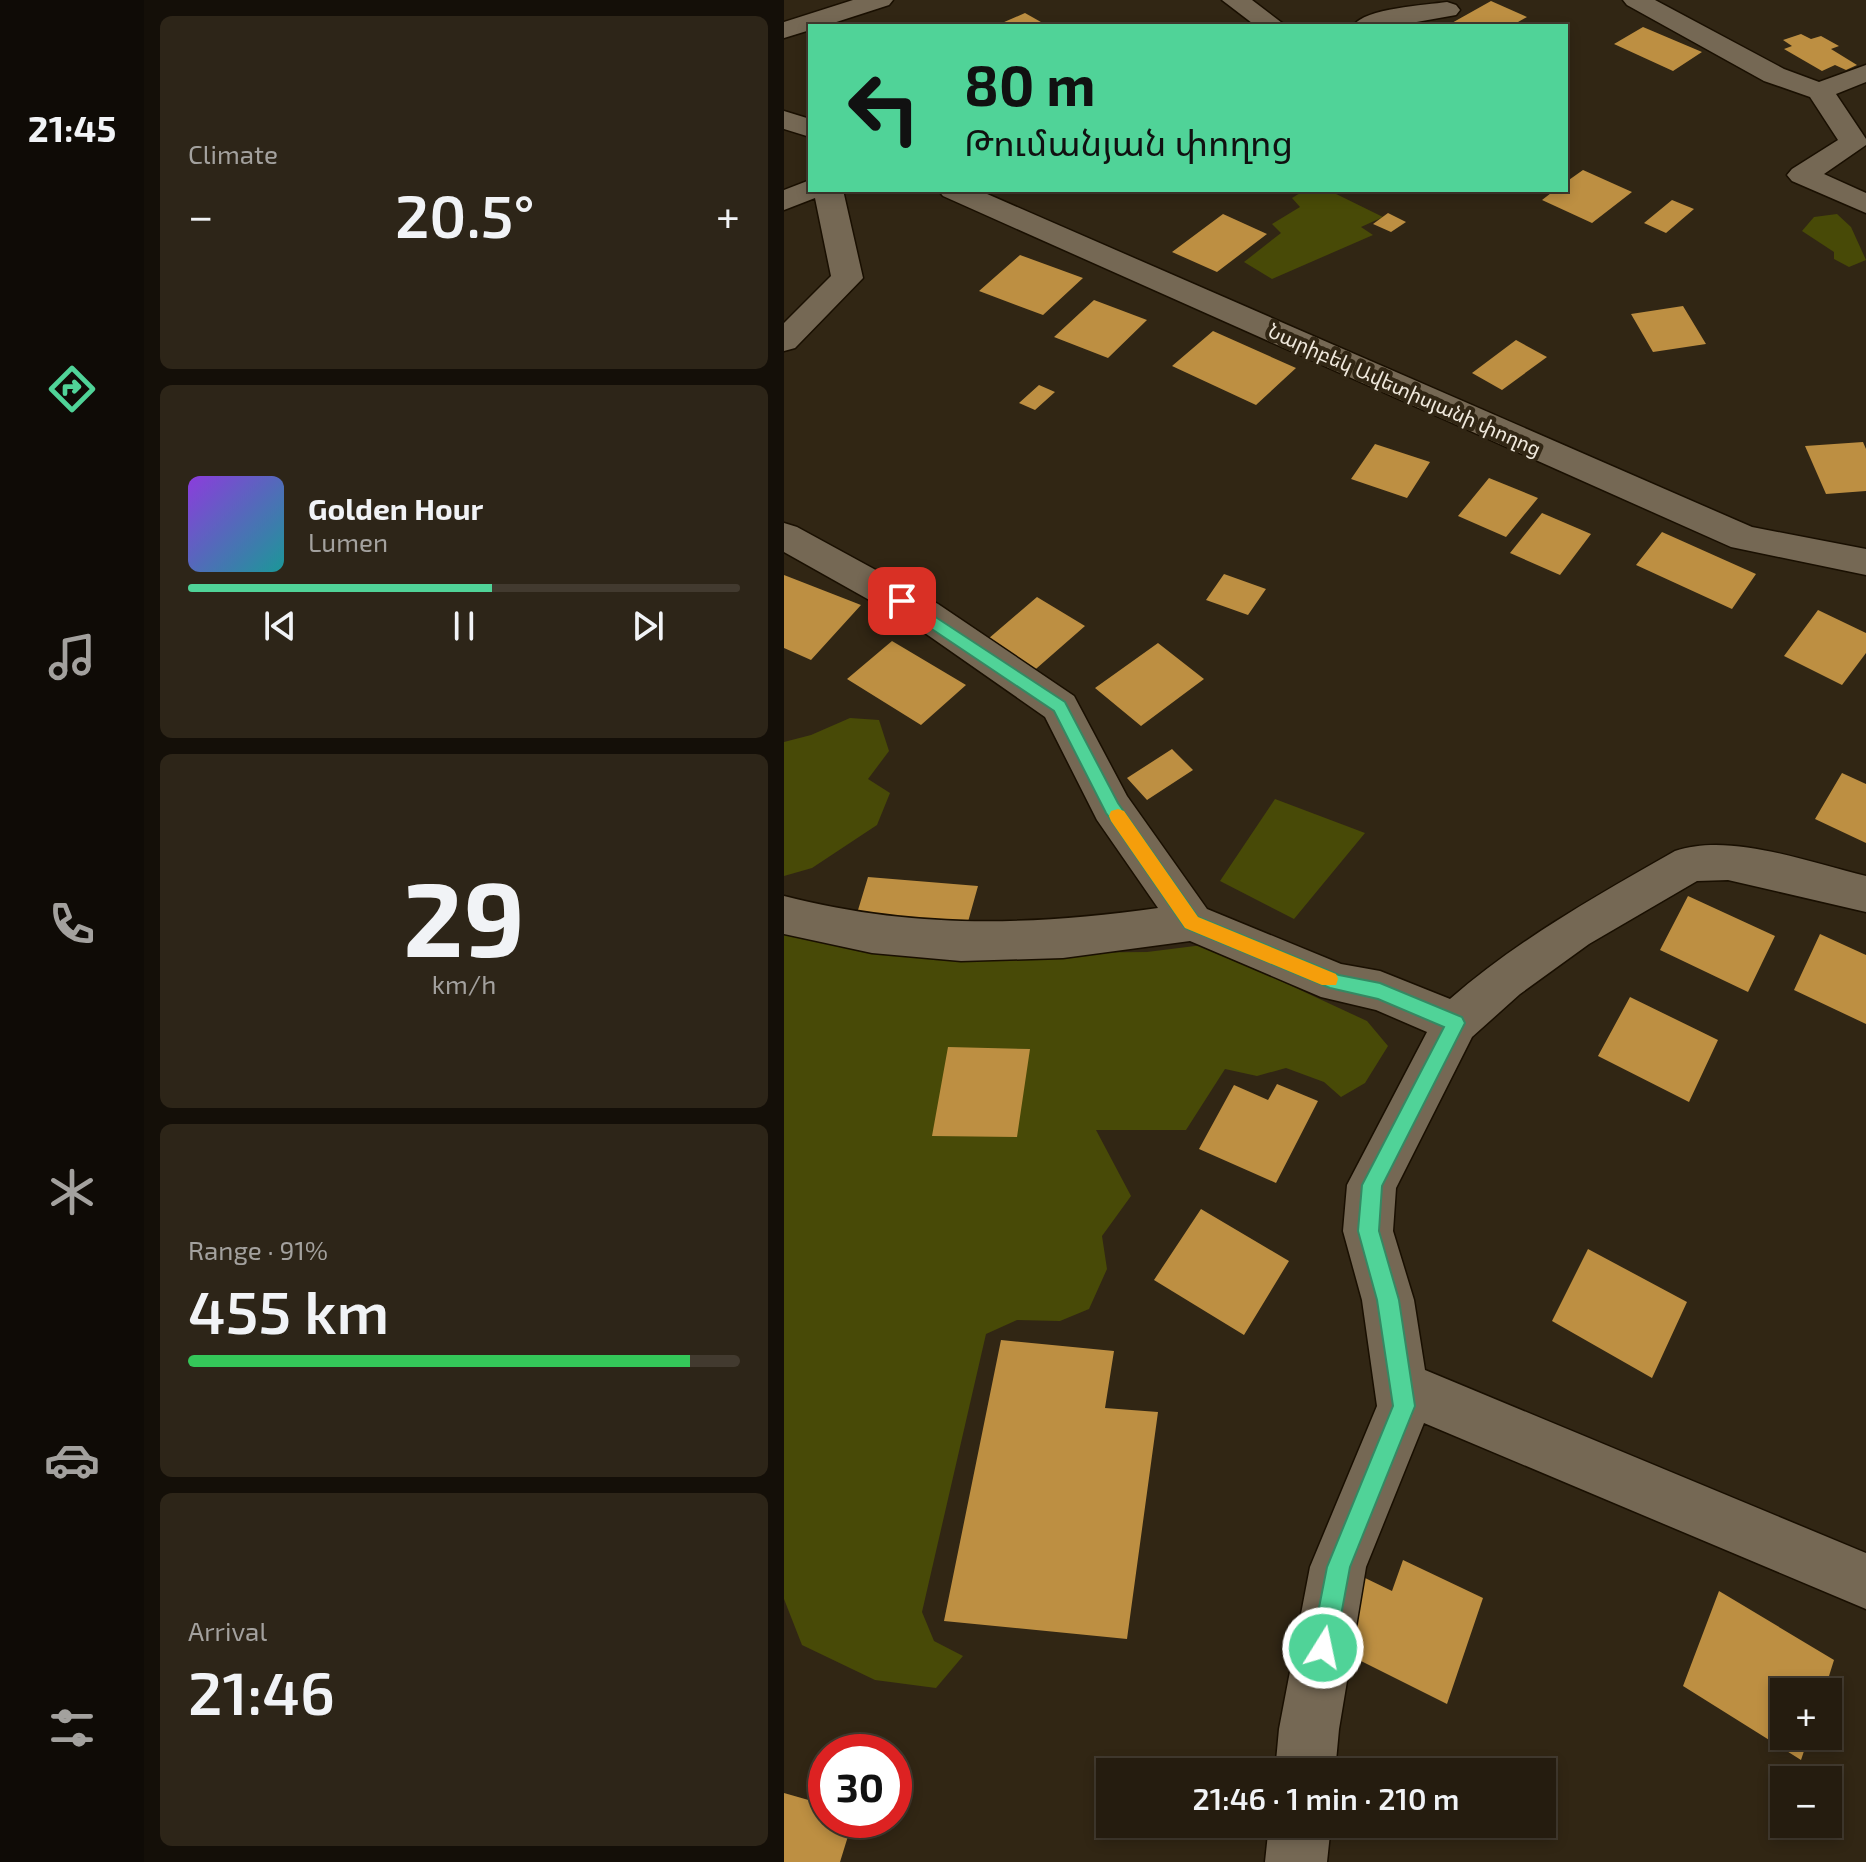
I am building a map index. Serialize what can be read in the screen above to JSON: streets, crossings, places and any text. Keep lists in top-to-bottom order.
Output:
{
  "streets": {
    "street": ["Նարիբեկ Ավետիսյանի փողոց"]
  },
  "page": {
    "tabs": "21:45",
    "tile": [
      "Climate",
      ["29", "km/h"],
      ["Range · 91%", "455 km"],
      ["Arrival", "21:46"]
    ],
    "turn": ["80 m", "Թումանյան փողոց"],
    "heat": ["−", "20.5°", "+"],
    "song": ["Golden Hour", "Lumen"],
    "map_buttons": ["+", "−"],
    "limit": "30",
    "trip": "21:46 · 1 min · 210 m"
  }
}
